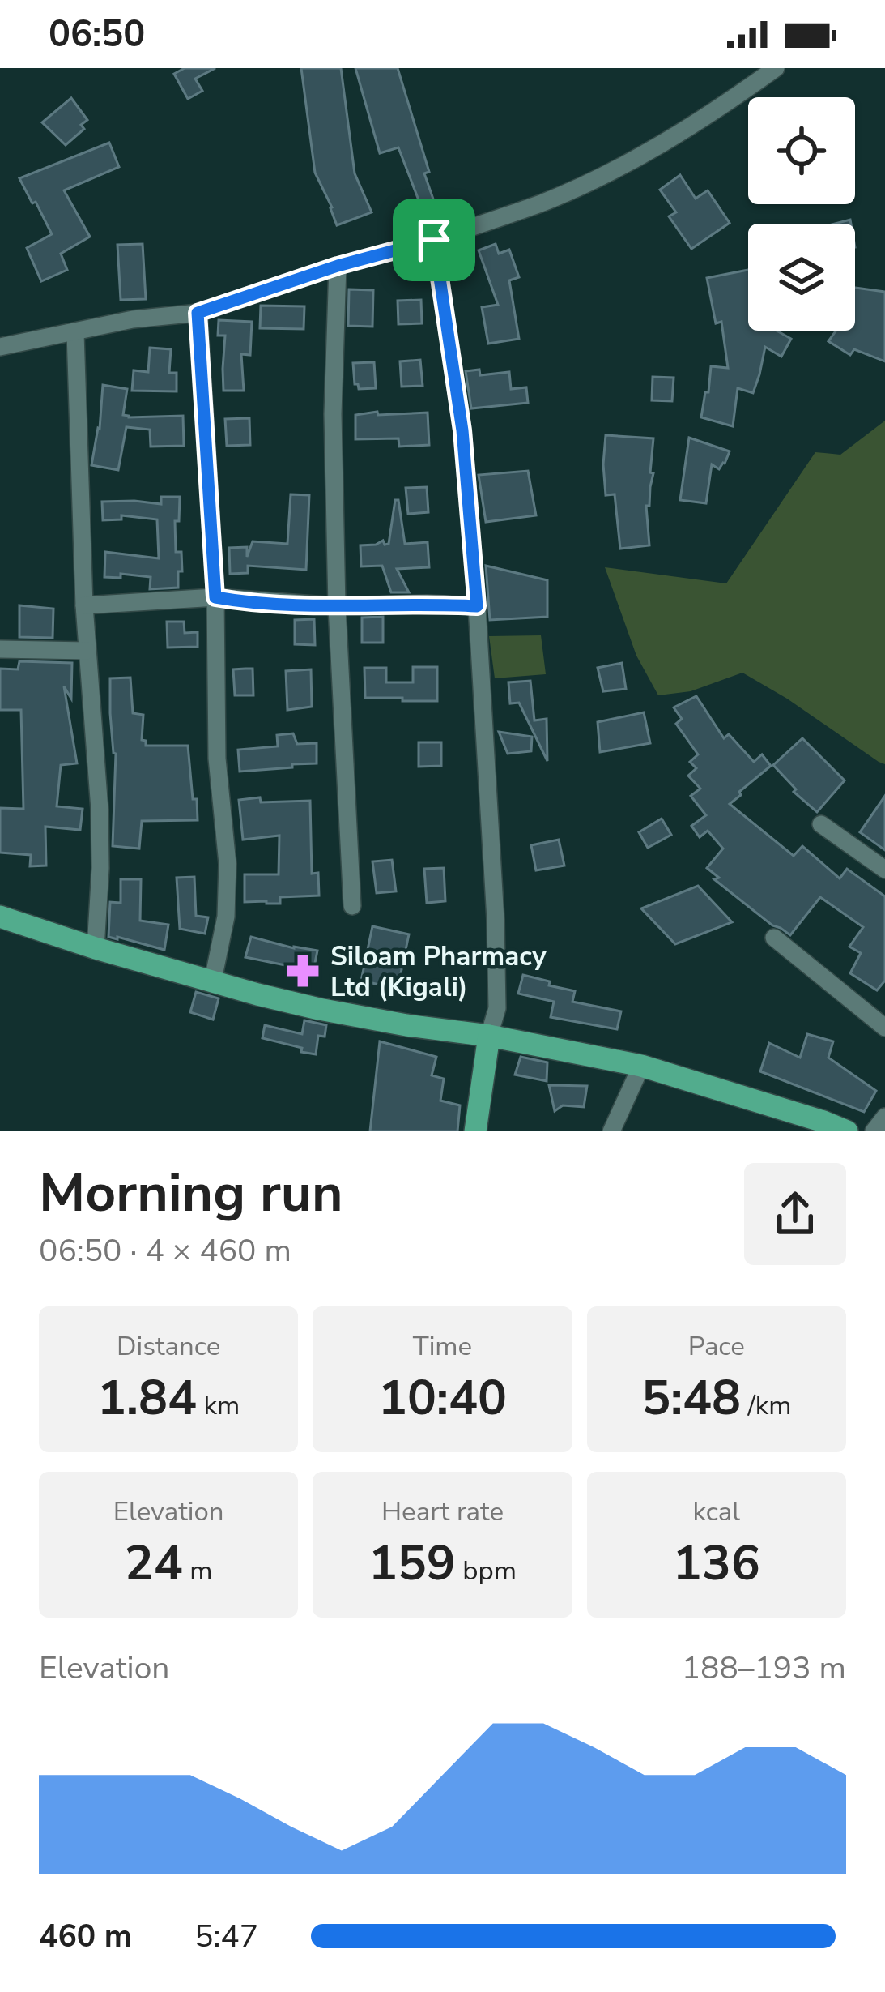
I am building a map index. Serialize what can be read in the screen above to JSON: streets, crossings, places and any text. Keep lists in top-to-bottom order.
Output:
{
  "places": {
    "pharmacy": ["Siloam Pharmacy Ltd (Kigali)"]
  },
  "page": {
    "status": "06:50",
    "heading": ["Morning run", "06:50 · 4 × 460 m"],
    "stats": [
      ["Distance", "1.84 km"],
      ["Time", "10:40"],
      ["Pace", "5:48 /km"],
      ["Elevation", "24 m"],
      ["Heart rate", "159 bpm"],
      ["kcal", "136"]
    ],
    "chart": ["Elevation", "188–193 m"],
    "list": [
      {
        "name": "460 m",
        "note": "5:47"
      }
    ]
  }
}
